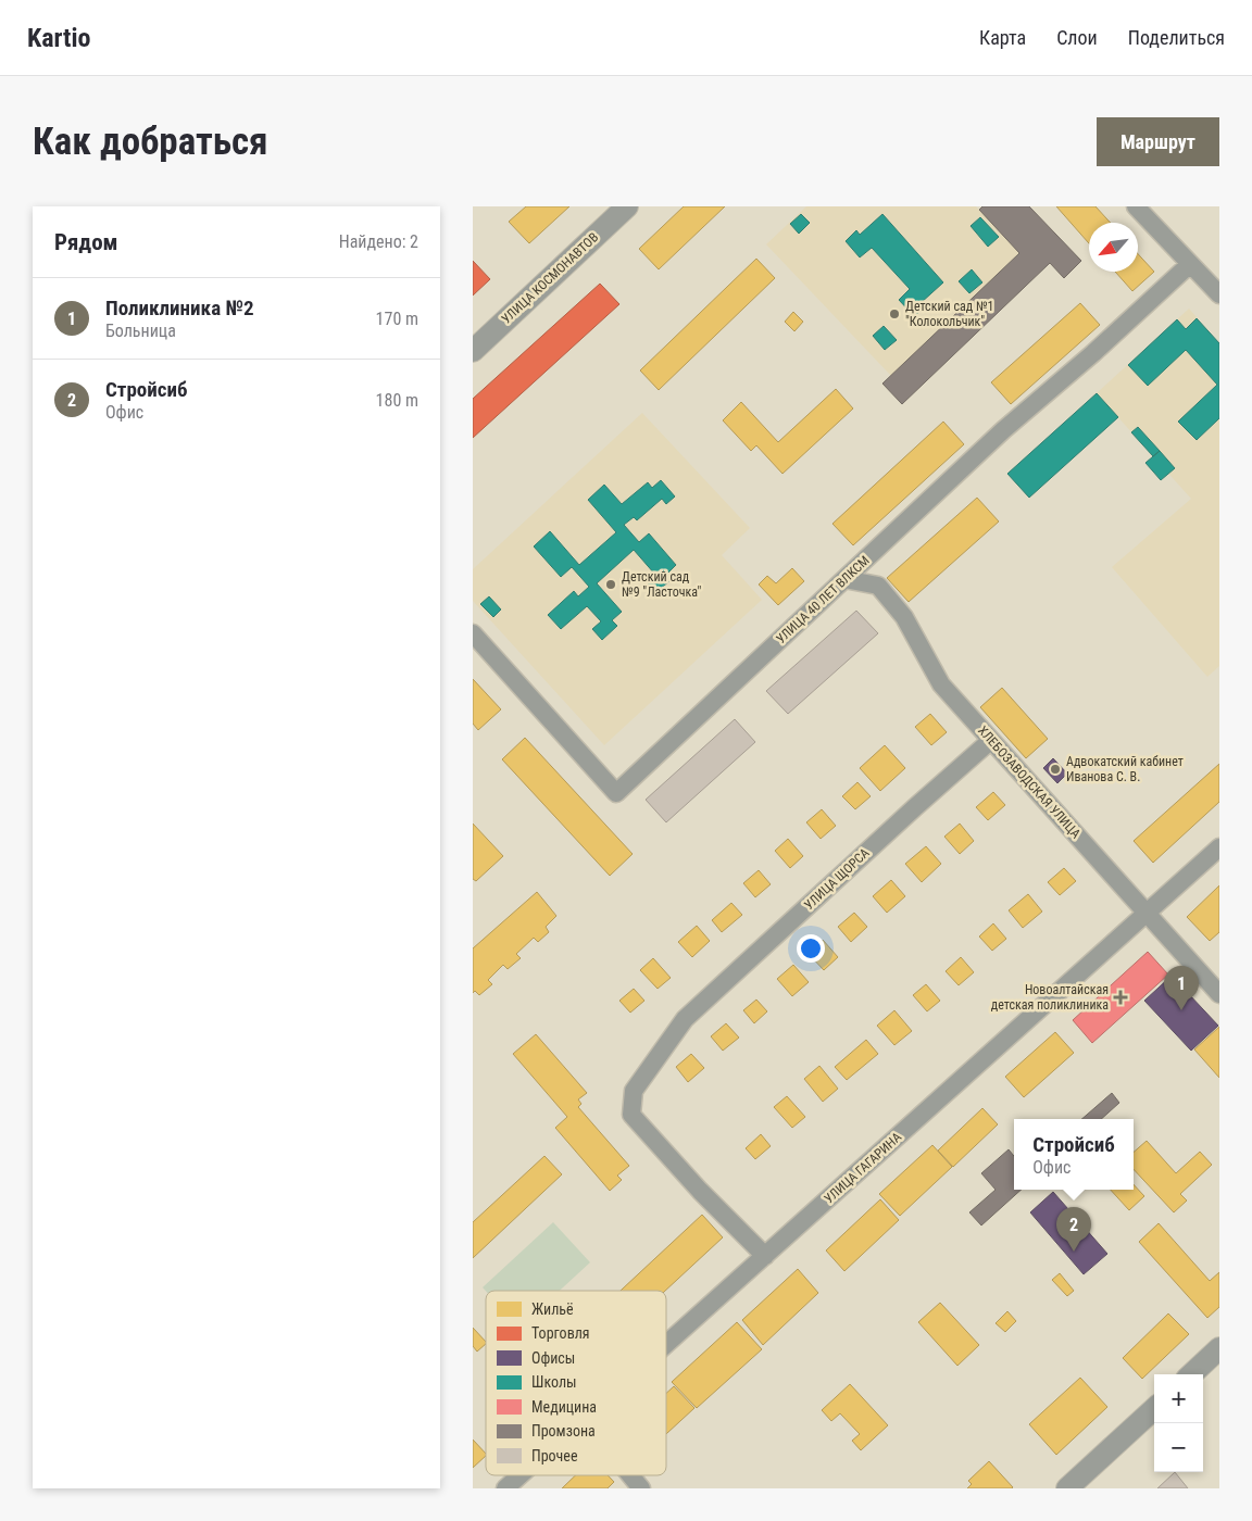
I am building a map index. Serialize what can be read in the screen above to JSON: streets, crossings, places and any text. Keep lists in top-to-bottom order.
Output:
{
  "streets": {
    "street": [
      "УЛИЦА КОСМОНАВТОВ",
      "УЛИЦА 40 ЛЕТ ВЛКСМ",
      "ХЛЕБОЗАВОДСКАЯ УЛИЦА",
      "УЛИЦА ЩОРСА",
      "УЛИЦА ГАГАРИНА"
    ]
  },
  "crossings": [
    ["УЛИЦА 40 ЛЕТ ВЛКСМ", "ХЛЕБОЗАВОДСКАЯ УЛИЦА"],
    ["ХЛЕБОЗАВОДСКАЯ УЛИЦА", "УЛИЦА ЩОРСА"],
    ["ХЛЕБОЗАВОДСКАЯ УЛИЦА", "УЛИЦА ГАГАРИНА"],
    ["УЛИЦА ЩОРСА", "УЛИЦА ГАГАРИНА"]
  ],
  "places": {
    "other": ["Детский сад №1 \"Колокольчик\"", "Детский сад №9 \"Ласточка\"", "Адвокатский кабинет Иванова С. В."],
    "health": ["Новоалтайская детская поликлиника"]
  },
  "legend": [
    "Жильё",
    "Торговля",
    "Офисы",
    "Школы",
    "Медицина",
    "Промзона",
    "Прочее"
  ],
  "north": "bottom left",
  "page": {
    "header": "Kartio",
    "nav": ["Карта", "Слои", "Поделиться"],
    "buttons": "Маршрут",
    "title": "Как добраться",
    "heading": ["Рядом", "Найдено: 2"],
    "list": [
      {
        "mark": "1",
        "name": "Поликлиника №2",
        "note": "Больница",
        "value": "170 m"
      },
      {
        "mark": "2",
        "name": "Стройсиб",
        "note": "Офис",
        "value": "180 m"
      }
    ],
    "pins": ["1", "2"],
    "popup": ["Стройсиб", "Офис"],
    "map_buttons": ["+", "−"]
  }
}
